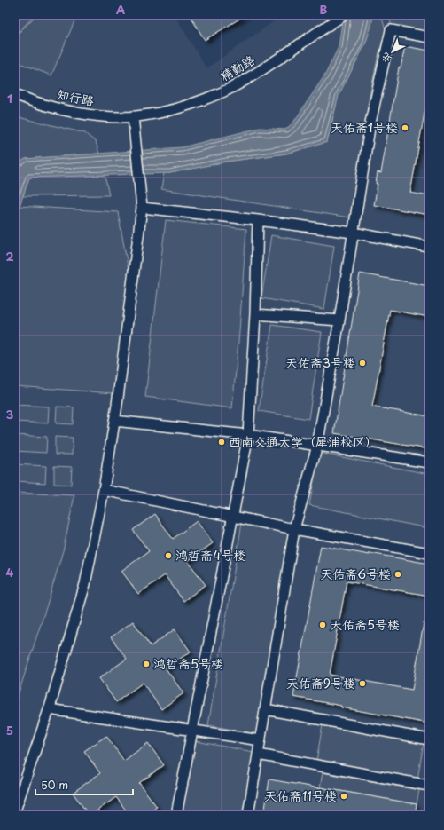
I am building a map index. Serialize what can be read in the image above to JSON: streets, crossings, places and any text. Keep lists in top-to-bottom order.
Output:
{
  "streets": {
    "street": ["精勤路", "知行路"]
  },
  "crossings": [
    ["精勤路", "知行路"]
  ],
  "places": [
    "天佑斋1号楼",
    "天佑斋3号楼",
    "西南交通大学（犀浦校区）",
    "鸿哲斋4号楼",
    "天佑斋6号楼",
    "天佑斋5号楼",
    "鸿哲斋5号楼",
    "天佑斋9号楼",
    "天佑斋11号楼"
  ],
  "scale_bar": "50 m",
  "north": "bottom left",
  "grid": {
    "columns": ["A", "B"],
    "rows": [
      "1",
      "2",
      "3",
      "4",
      "5"
    ]
  }
}
